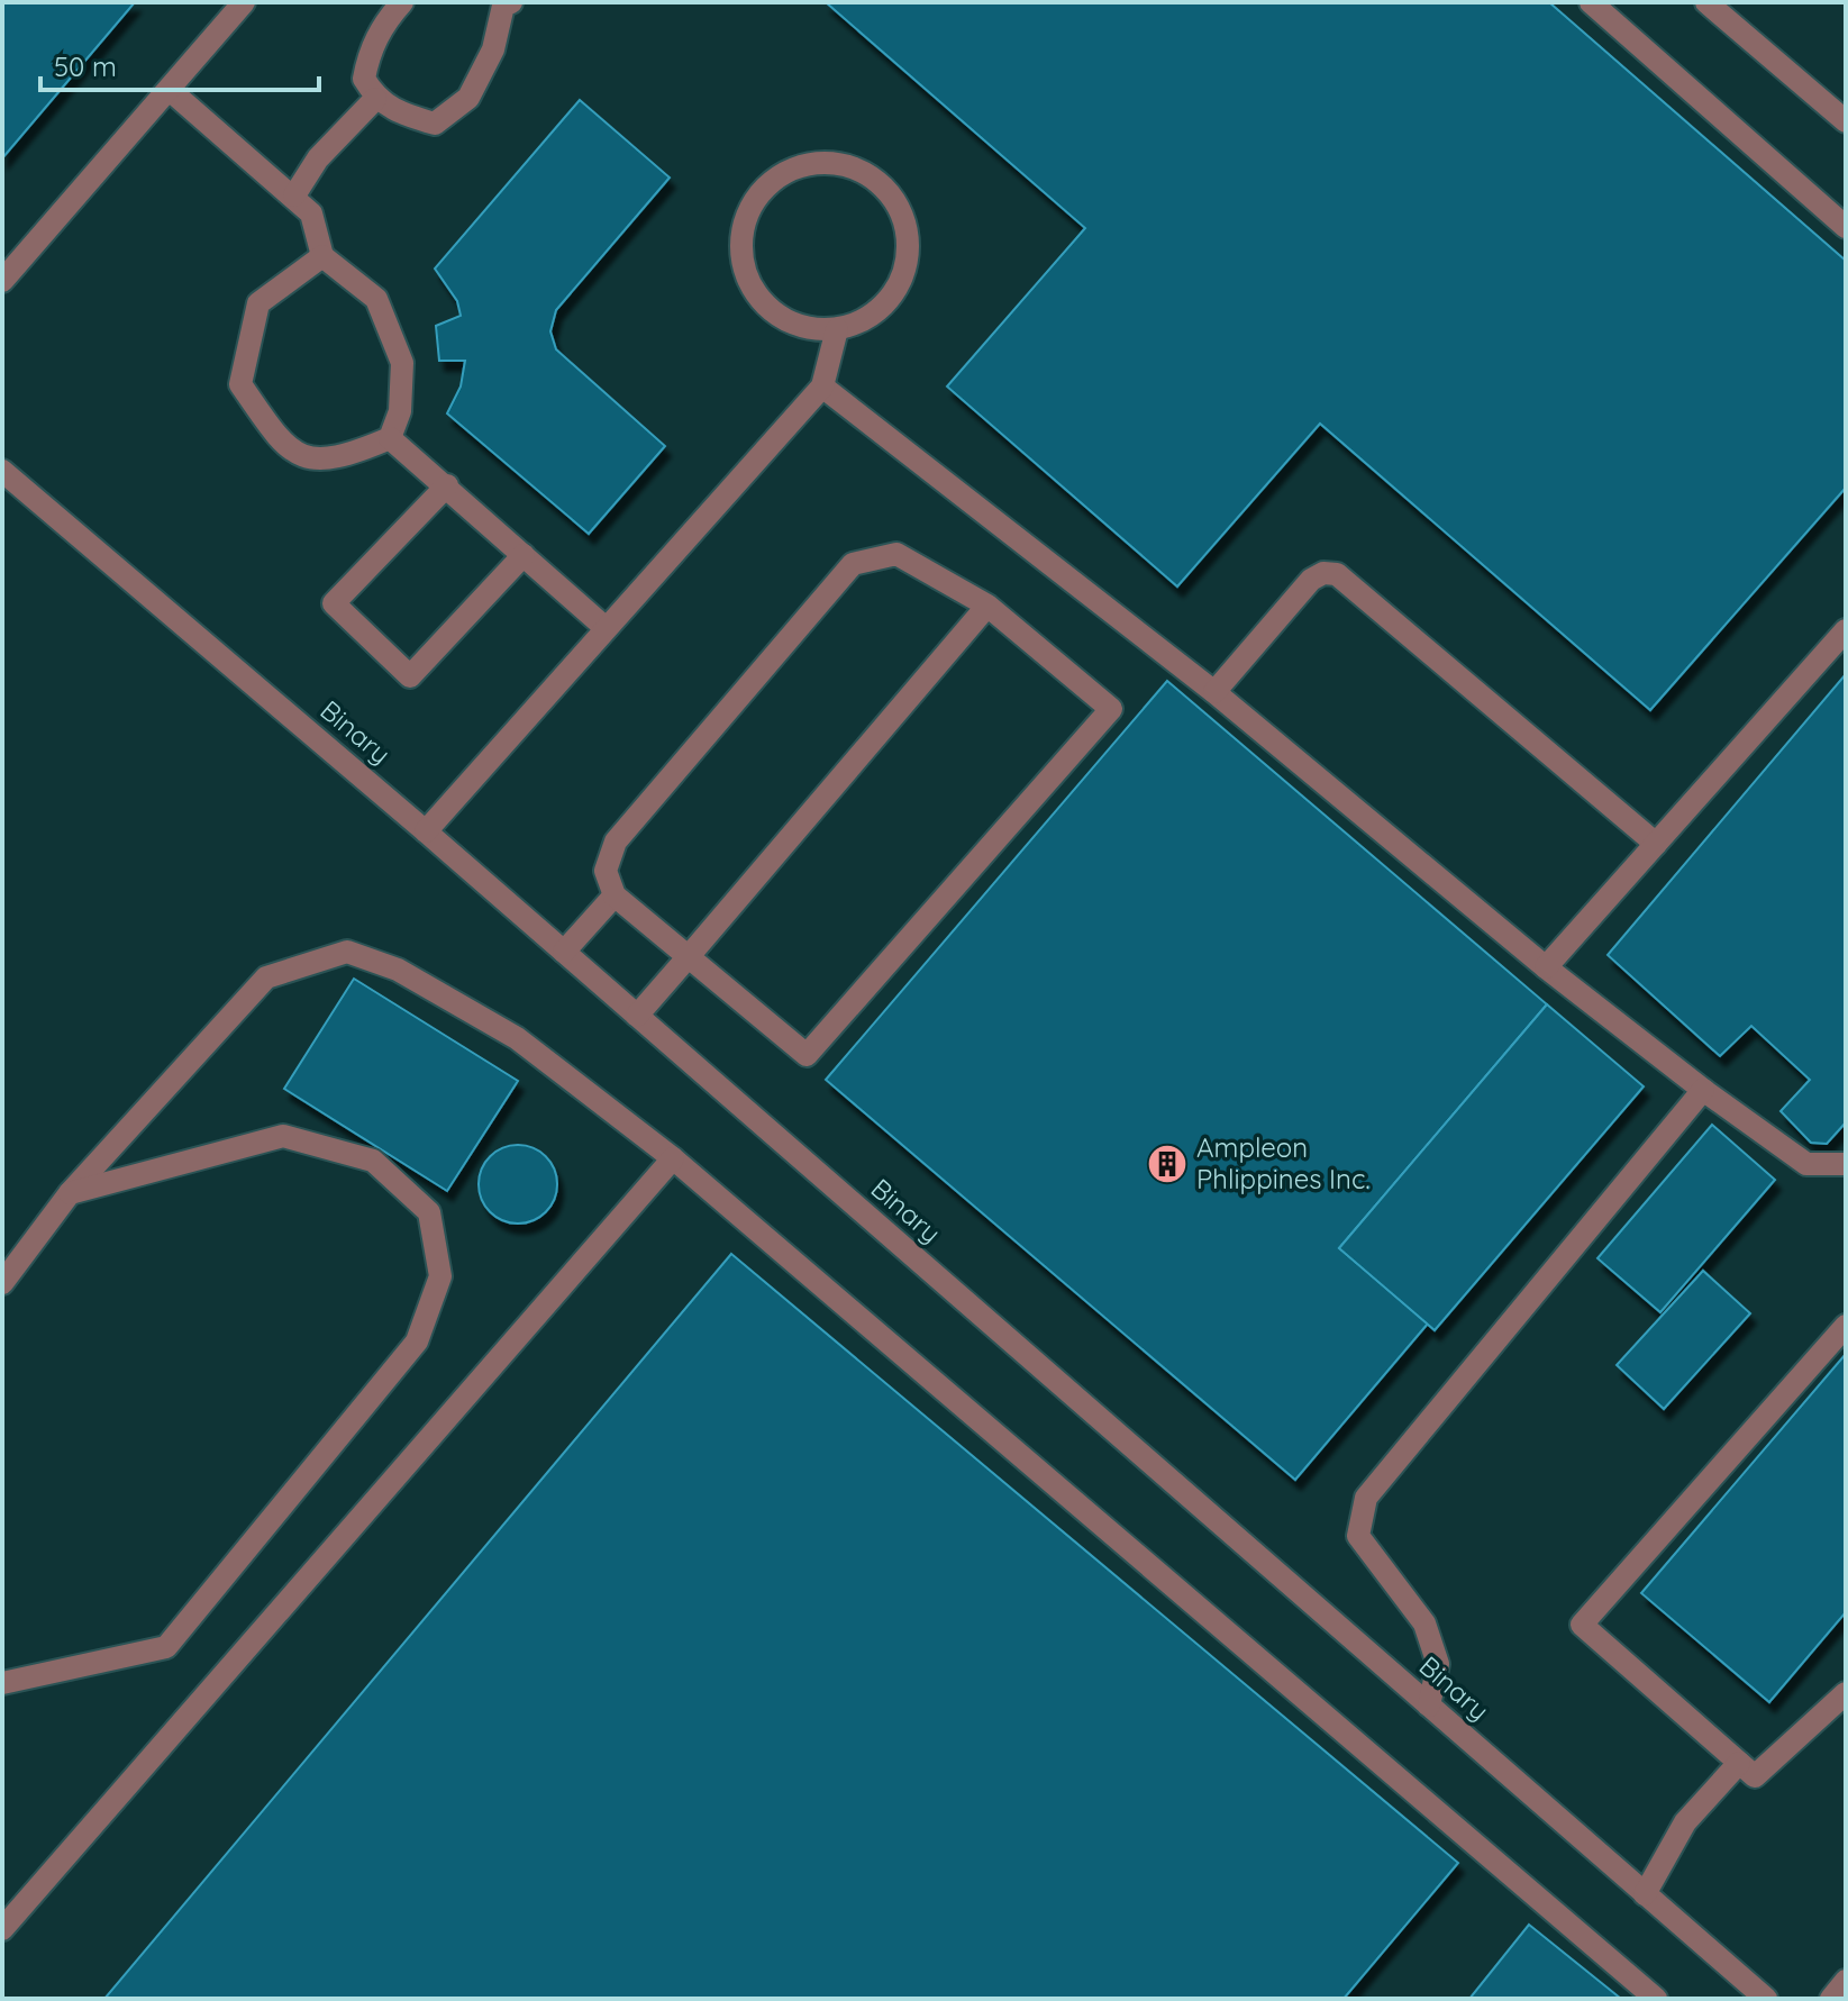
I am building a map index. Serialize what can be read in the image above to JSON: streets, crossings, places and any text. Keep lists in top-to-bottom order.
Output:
{
  "streets": {
    "street": ["Binary"]
  },
  "places": {
    "building": ["Ampleon Phlippines Inc."]
  },
  "scale_bar": "50 m"
}
